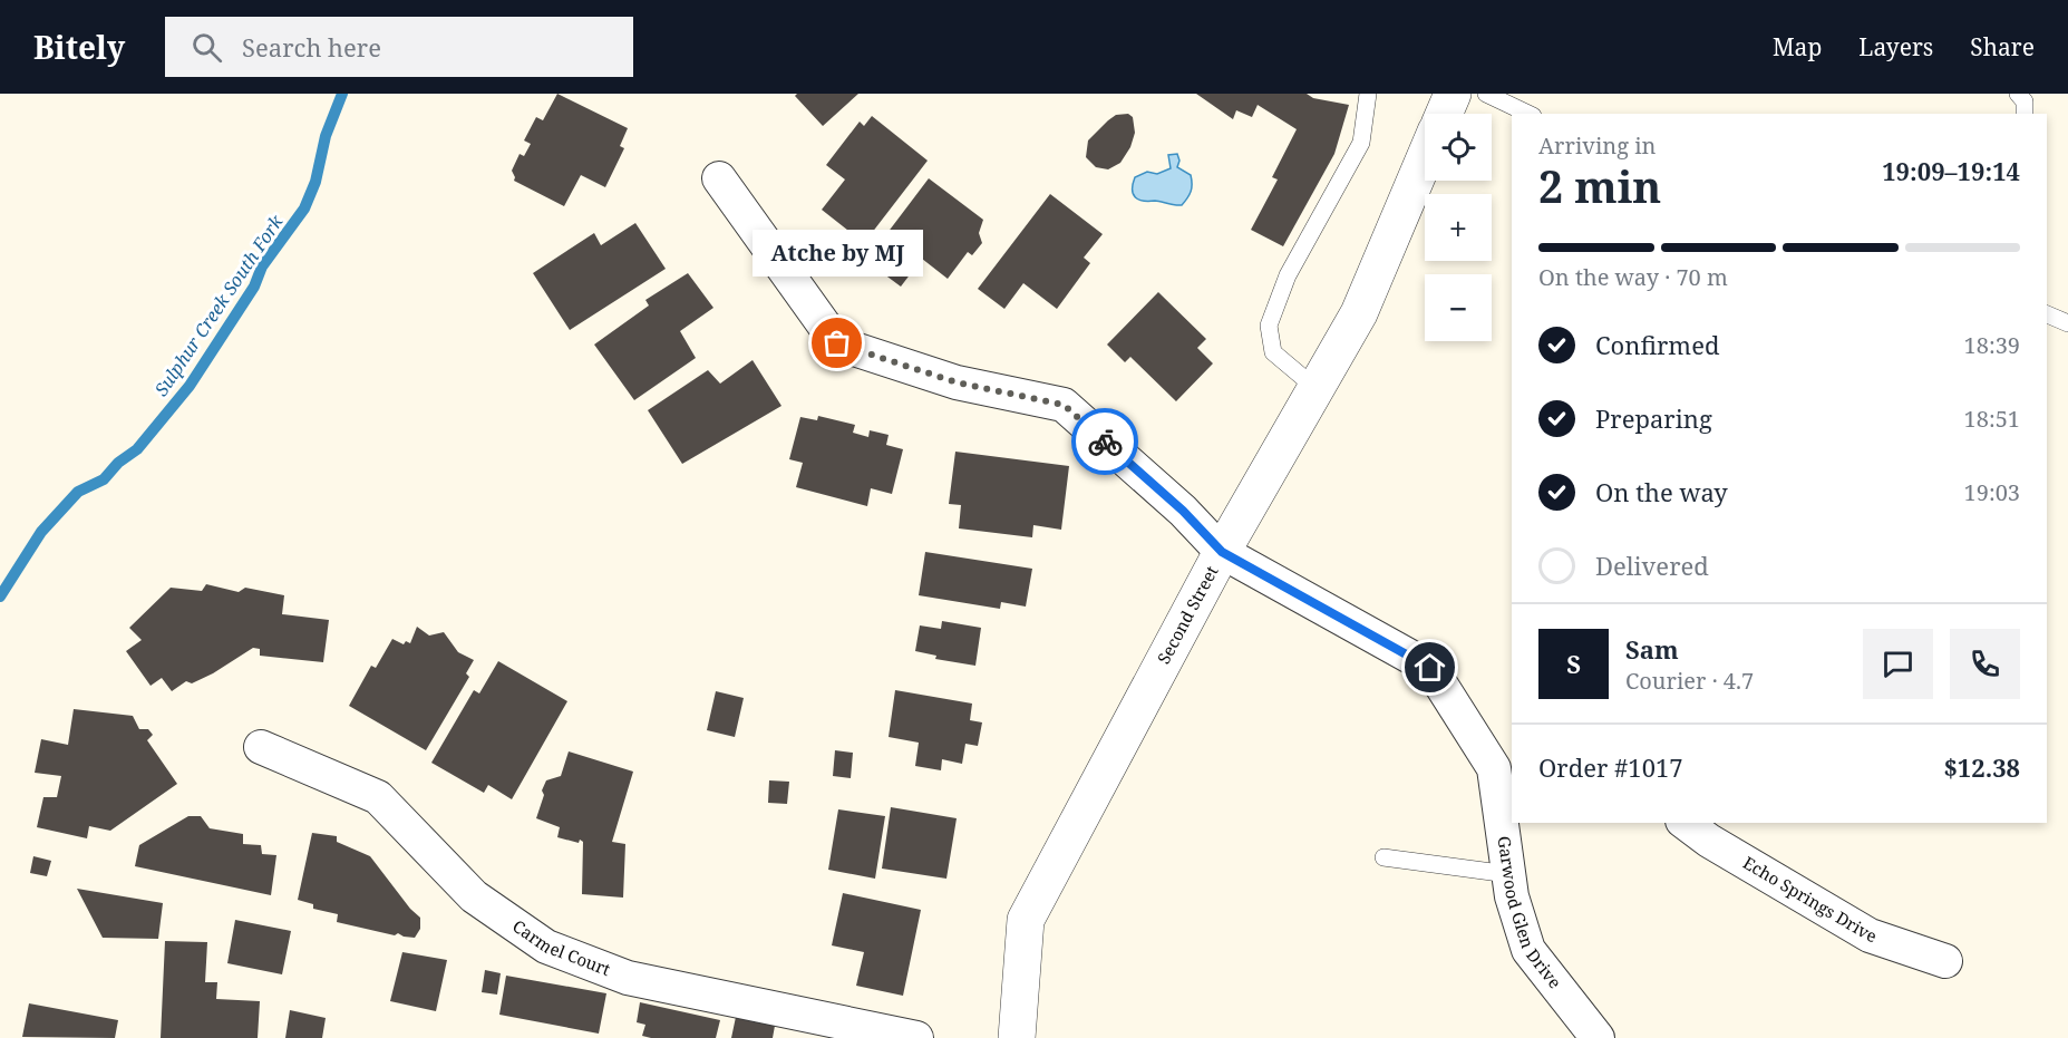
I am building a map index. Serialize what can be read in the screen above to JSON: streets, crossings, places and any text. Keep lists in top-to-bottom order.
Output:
{
  "streets": {
    "street": [
      "Second Street",
      "Echo Springs Drive",
      "Garwood Glen Drive",
      "Carmel Court"
    ]
  },
  "crossings": [
    ["Second Street", "Garwood Glen Drive"]
  ],
  "water": ["Sulphur Creek South Fork"],
  "places": ["Atche by MJ"],
  "page": {
    "header": "Bitely",
    "search": "Search here",
    "nav": ["Map", "Layers", "Share"],
    "map_buttons": ["+", "−"],
    "heading": ["2 min", "Arriving in", "19:09–19:14"],
    "panel": [
      "Sam",
      "Courier · 4.7",
      "Order #1017",
      "$12.38"
    ],
    "bar": "On the way · 70 m",
    "bubble": "Atche by MJ",
    "list": [
      ["Confirmed", "18:39"],
      ["Preparing", "18:51"],
      ["On the way", "19:03"],
      "Delivered"
    ],
    "round": "S"
  }
}
